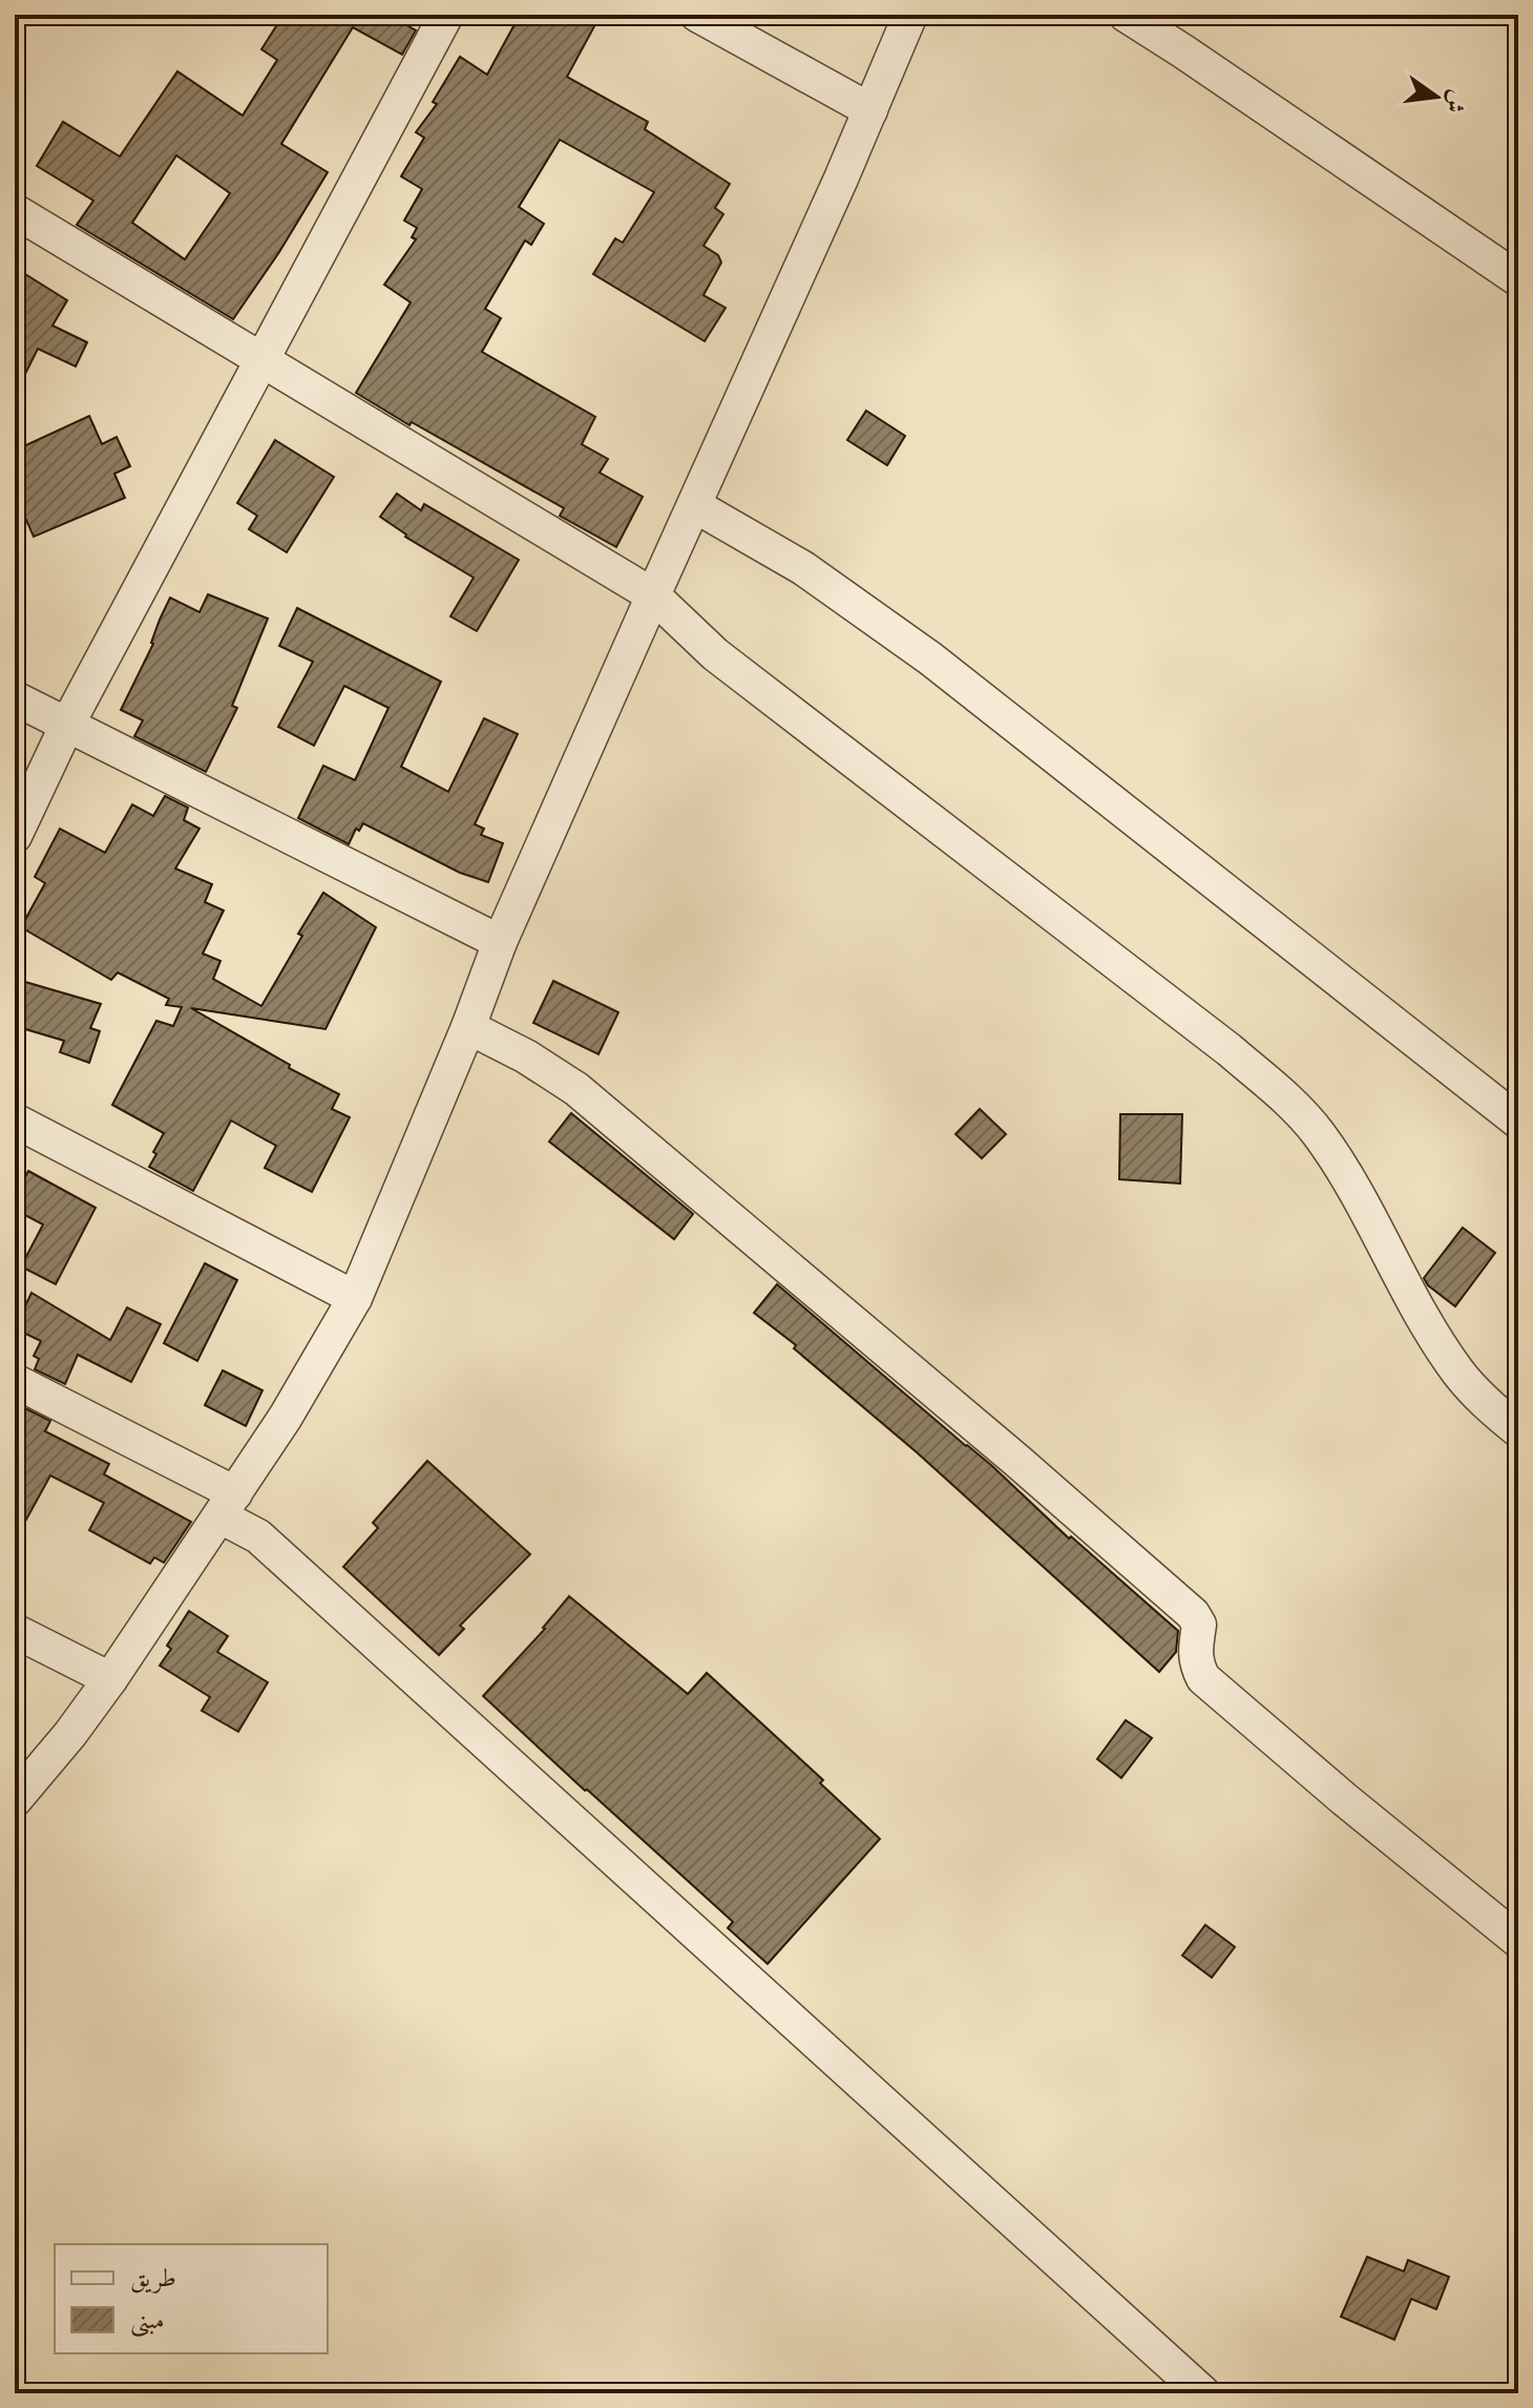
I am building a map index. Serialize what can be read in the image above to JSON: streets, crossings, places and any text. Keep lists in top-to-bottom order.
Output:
{
  "legend": ["طريق", "مبنى"],
  "north": "right"
}
